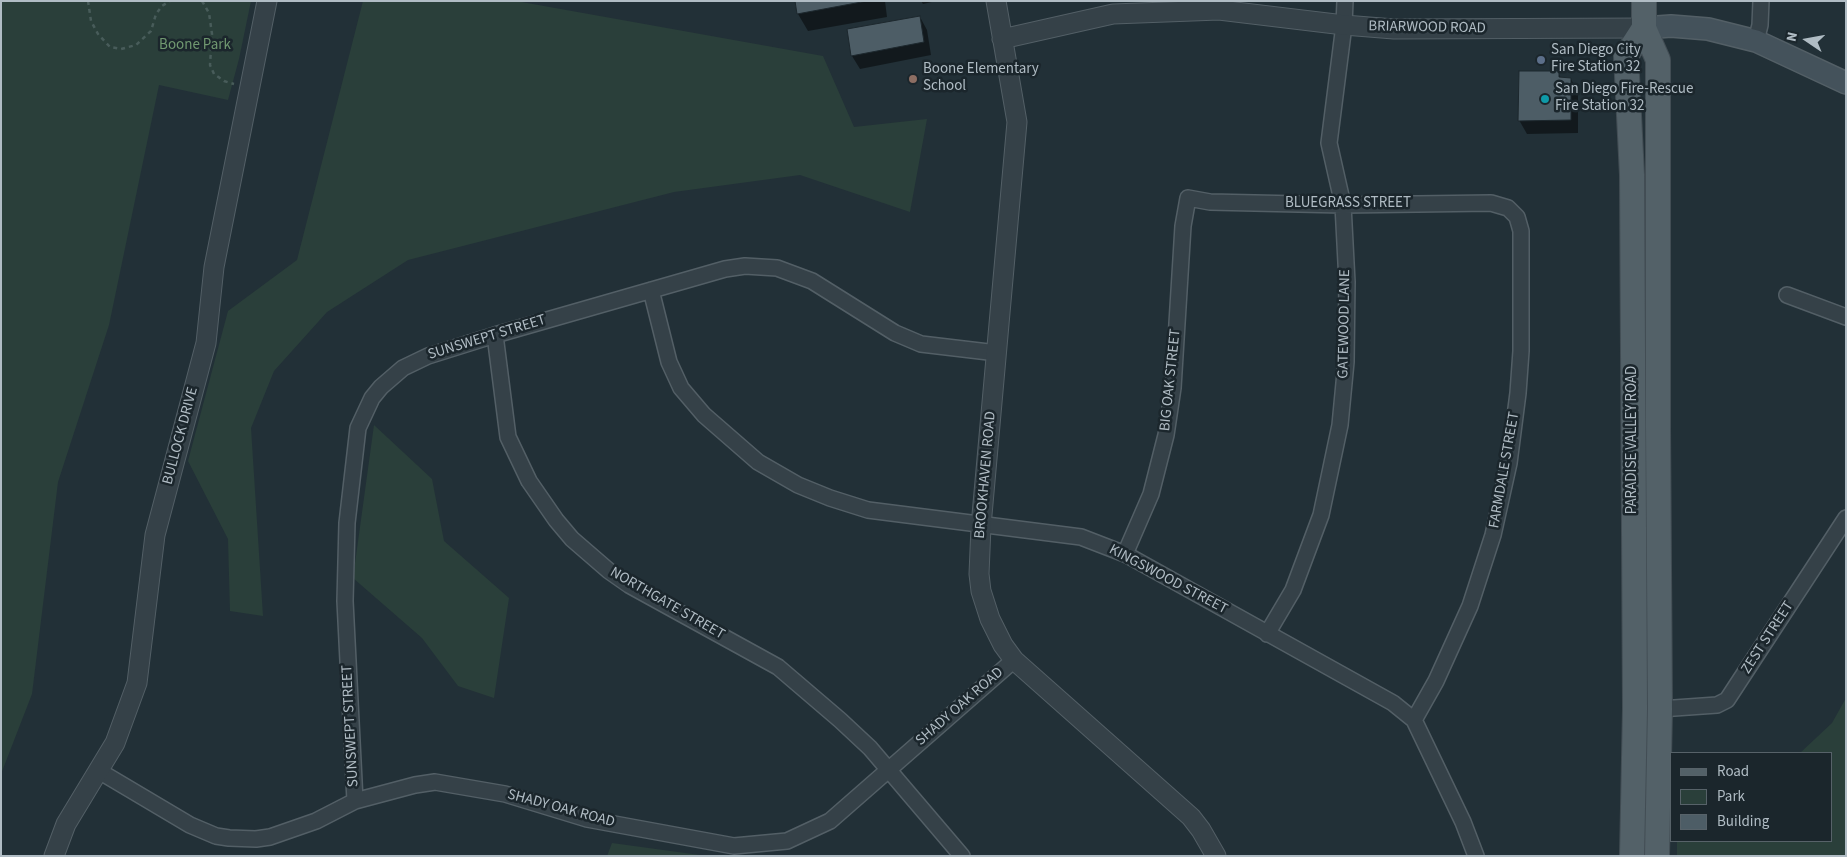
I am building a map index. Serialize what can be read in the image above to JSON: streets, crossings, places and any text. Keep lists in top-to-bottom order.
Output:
{
  "streets": {
    "main road": ["BRIARWOOD ROAD", "PARADISE VALLEY ROAD"],
    "street": [
      "BLUEGRASS STREET",
      "GATEWOOD LANE",
      "SUNSWEPT STREET",
      "BIG OAK STREET",
      "BULLOCK DRIVE",
      "FARMDALE STREET",
      "BROOKHAVEN ROAD",
      "KINGSWOOD STREET",
      "NORTHGATE STREET",
      "ZEST STREET",
      "SHADY OAK ROAD"
    ]
  },
  "crossings": [
    ["BRIARWOOD ROAD", "GATEWOOD LANE"],
    ["BRIARWOOD ROAD", "PARADISE VALLEY ROAD"],
    ["BRIARWOOD ROAD", "BROOKHAVEN ROAD"],
    ["BLUEGRASS STREET", "GATEWOOD LANE"],
    ["BLUEGRASS STREET", "BIG OAK STREET"],
    ["BLUEGRASS STREET", "FARMDALE STREET"],
    ["GATEWOOD LANE", "KINGSWOOD STREET"],
    ["SUNSWEPT STREET", "BROOKHAVEN ROAD"],
    ["SUNSWEPT STREET", "KINGSWOOD STREET"],
    ["SUNSWEPT STREET", "NORTHGATE STREET"],
    ["SUNSWEPT STREET", "SHADY OAK ROAD"],
    ["BIG OAK STREET", "KINGSWOOD STREET"],
    ["BULLOCK DRIVE", "SHADY OAK ROAD"],
    ["PARADISE VALLEY ROAD", "ZEST STREET"],
    ["FARMDALE STREET", "KINGSWOOD STREET"],
    ["BROOKHAVEN ROAD", "KINGSWOOD STREET"],
    ["BROOKHAVEN ROAD", "SHADY OAK ROAD"],
    ["NORTHGATE STREET", "SHADY OAK ROAD"]
  ],
  "parks": ["Boone Park"],
  "places": ["San Diego City Fire Station 32", "Boone Elementary School", "San Diego Fire-Rescue Fire Station 32"],
  "legend": ["Road", "Park", "Building"],
  "north": "left"
}
